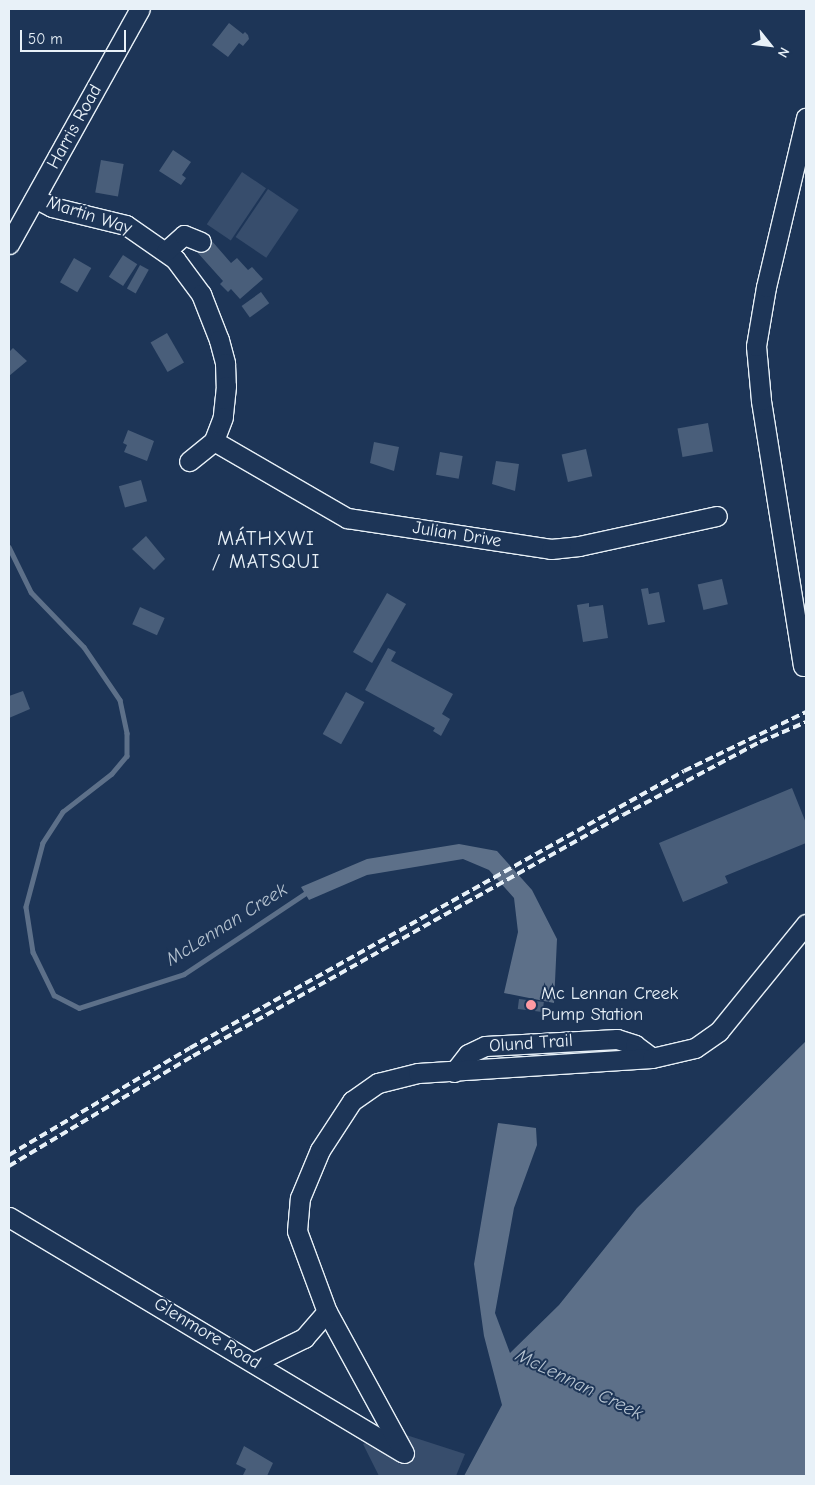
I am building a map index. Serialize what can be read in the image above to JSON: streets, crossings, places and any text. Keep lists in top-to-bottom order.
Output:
{
  "streets": {
    "street": [
      "Harris Road",
      "Martin Way",
      "Julian Drive",
      "Olund Trail",
      "Glenmore Road"
    ]
  },
  "crossings": [
    ["Harris Road", "Martin Way"],
    ["Martin Way", "Julian Drive"]
  ],
  "districts": ["MÁTHXWI / MATSQUI"],
  "water": ["McLennan Creek"],
  "places": ["Mc Lennan Creek Pump Station"],
  "scale_bar": "50 m",
  "north": "bottom right"
}
